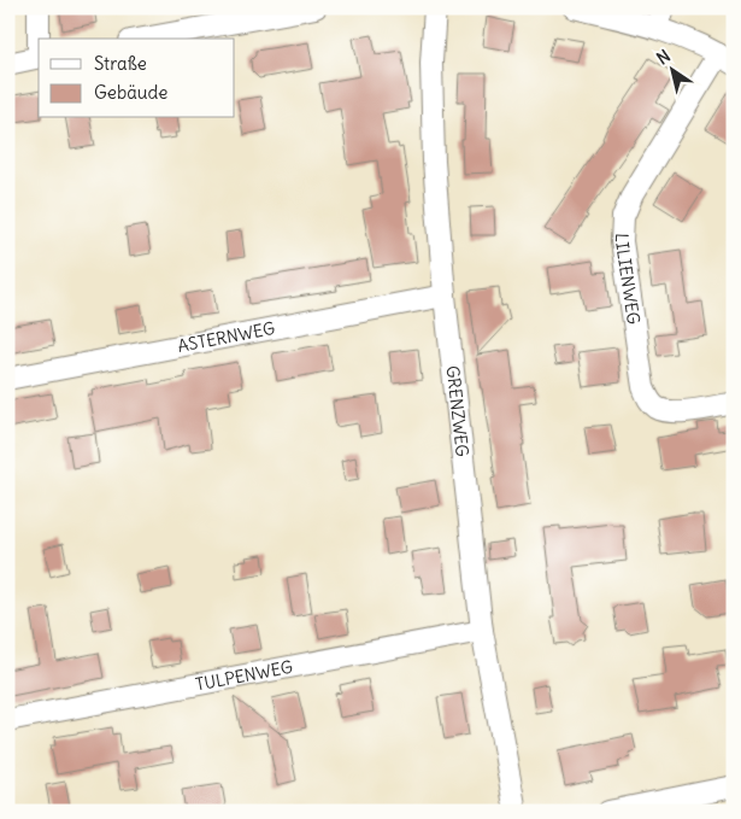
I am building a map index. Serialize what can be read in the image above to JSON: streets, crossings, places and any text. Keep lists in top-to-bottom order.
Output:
{
  "streets": {
    "street": [
      "LILIENWEG",
      "ASTERNWEG",
      "GRENZWEG",
      "TULPENWEG"
    ]
  },
  "crossings": [
    ["ASTERNWEG", "GRENZWEG"],
    ["GRENZWEG", "TULPENWEG"]
  ],
  "legend": ["Straße", "Gebäude"],
  "north": "top left"
}
